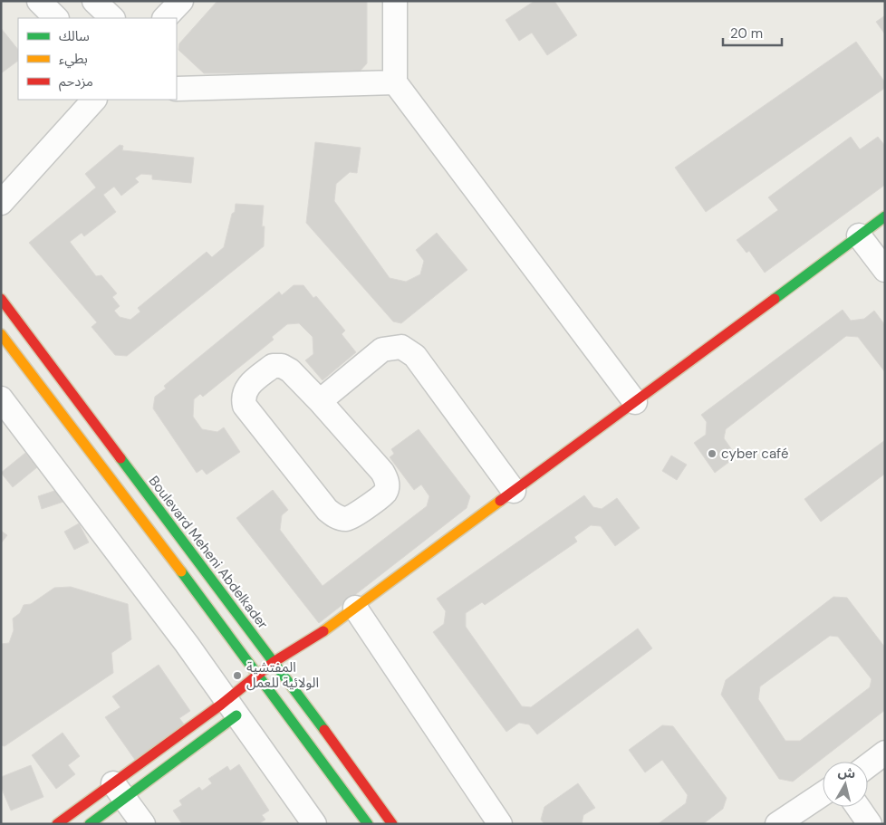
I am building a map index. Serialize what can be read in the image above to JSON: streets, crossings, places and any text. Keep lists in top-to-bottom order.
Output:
{
  "streets": {
    "main road": ["Boulevard Meheni Abdelkader"]
  },
  "places": ["cyber café", "المفتشية الولائية للعمل"],
  "legend": ["سالك", "بطيء", "مزدحم"],
  "scale_bar": "20 m",
  "north": "top"
}
